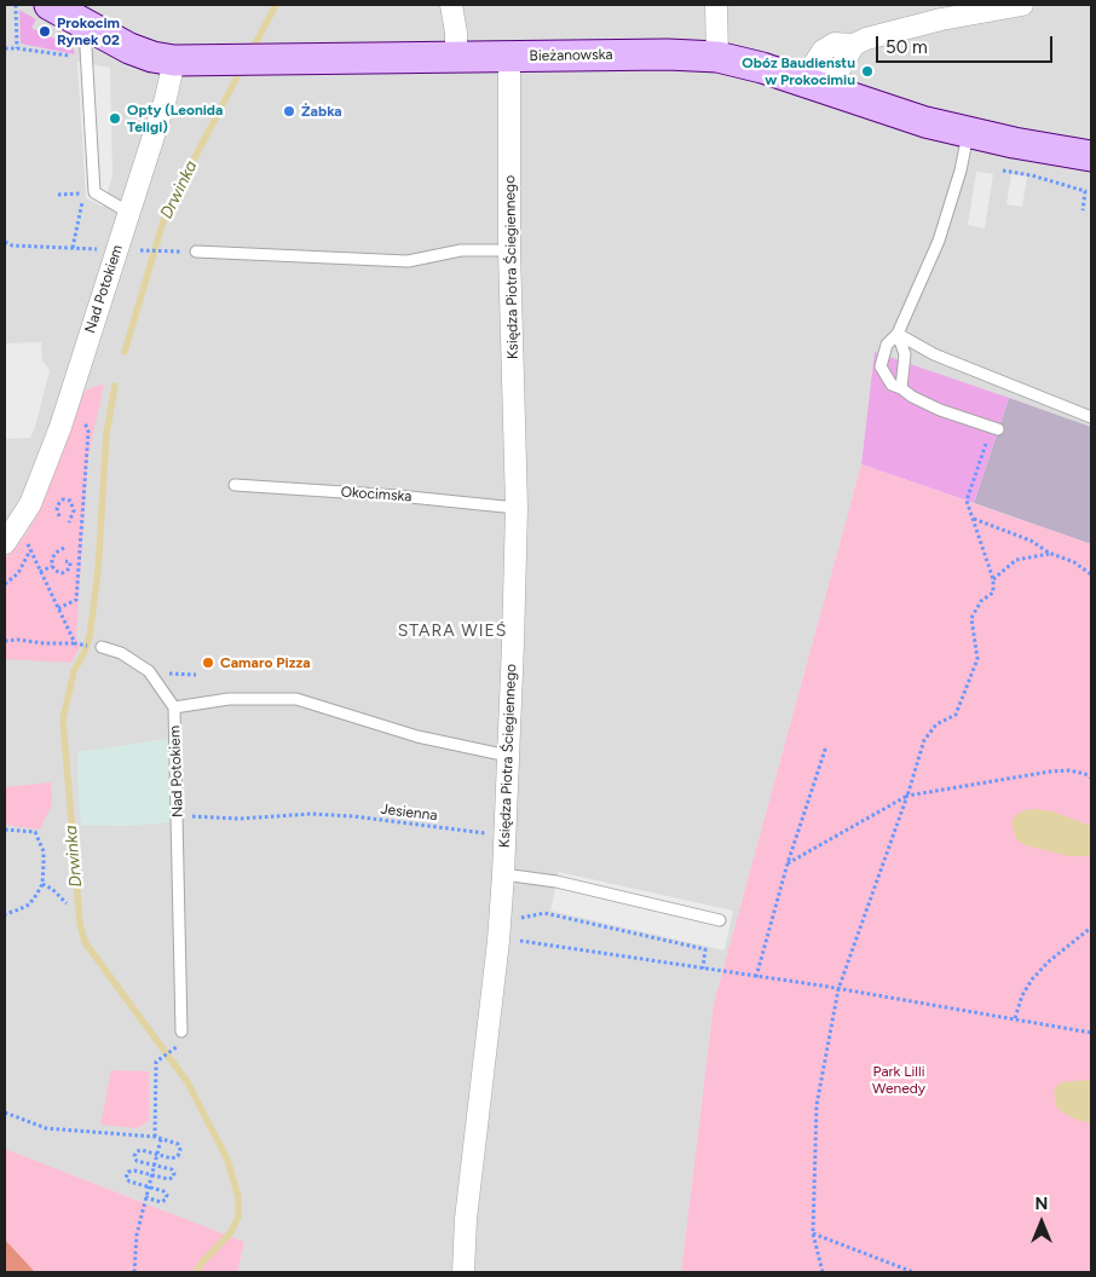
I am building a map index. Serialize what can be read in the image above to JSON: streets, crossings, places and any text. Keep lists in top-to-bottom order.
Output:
{
  "streets": {
    "street": ["Bieżanowska", "Księdza Piotra Ściegiennego", "Nad Potokiem"],
    "lane": ["Okocimska"],
    "path": ["Jesienna"]
  },
  "crossings": [
    ["Bieżanowska", "Księdza Piotra Ściegiennego"],
    ["Bieżanowska", "Nad Potokiem"],
    ["Księdza Piotra Ściegiennego", "Nad Potokiem"],
    ["Księdza Piotra Ściegiennego", "Okocimska"],
    ["Księdza Piotra Ściegiennego", "Jesienna"],
    ["Nad Potokiem", "Jesienna"]
  ],
  "districts": ["STARA WIEŚ"],
  "water": ["Drwinka"],
  "parks": ["Park Lilli Wenedy"],
  "places": [
    "Prokocim Rynek 02",
    "Obóz Baudienstu w Prokocimiu",
    "Żabka",
    "Opty (Leonida Teligi)",
    "Camaro Pizza"
  ],
  "scale_bar": "50 m",
  "north": "top"
}
